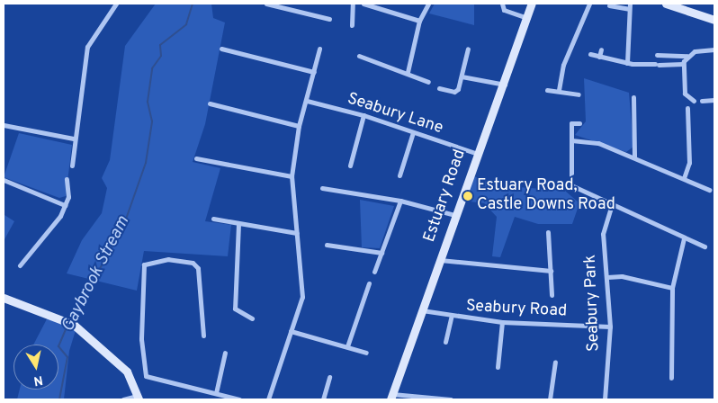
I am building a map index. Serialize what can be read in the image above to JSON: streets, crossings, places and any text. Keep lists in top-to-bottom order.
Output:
{
  "streets": {
    "street": [
      "Seabury Lane",
      "Estuary Road",
      "Seabury Park",
      "Seabury Road"
    ]
  },
  "crossings": [
    ["Seabury Lane", "Estuary Road"],
    ["Estuary Road", "Seabury Road"],
    ["Seabury Park", "Seabury Road"]
  ],
  "water": ["Gaybrook Stream"],
  "places": ["Estuary Road, Castle Downs Road"],
  "north": "bottom"
}
